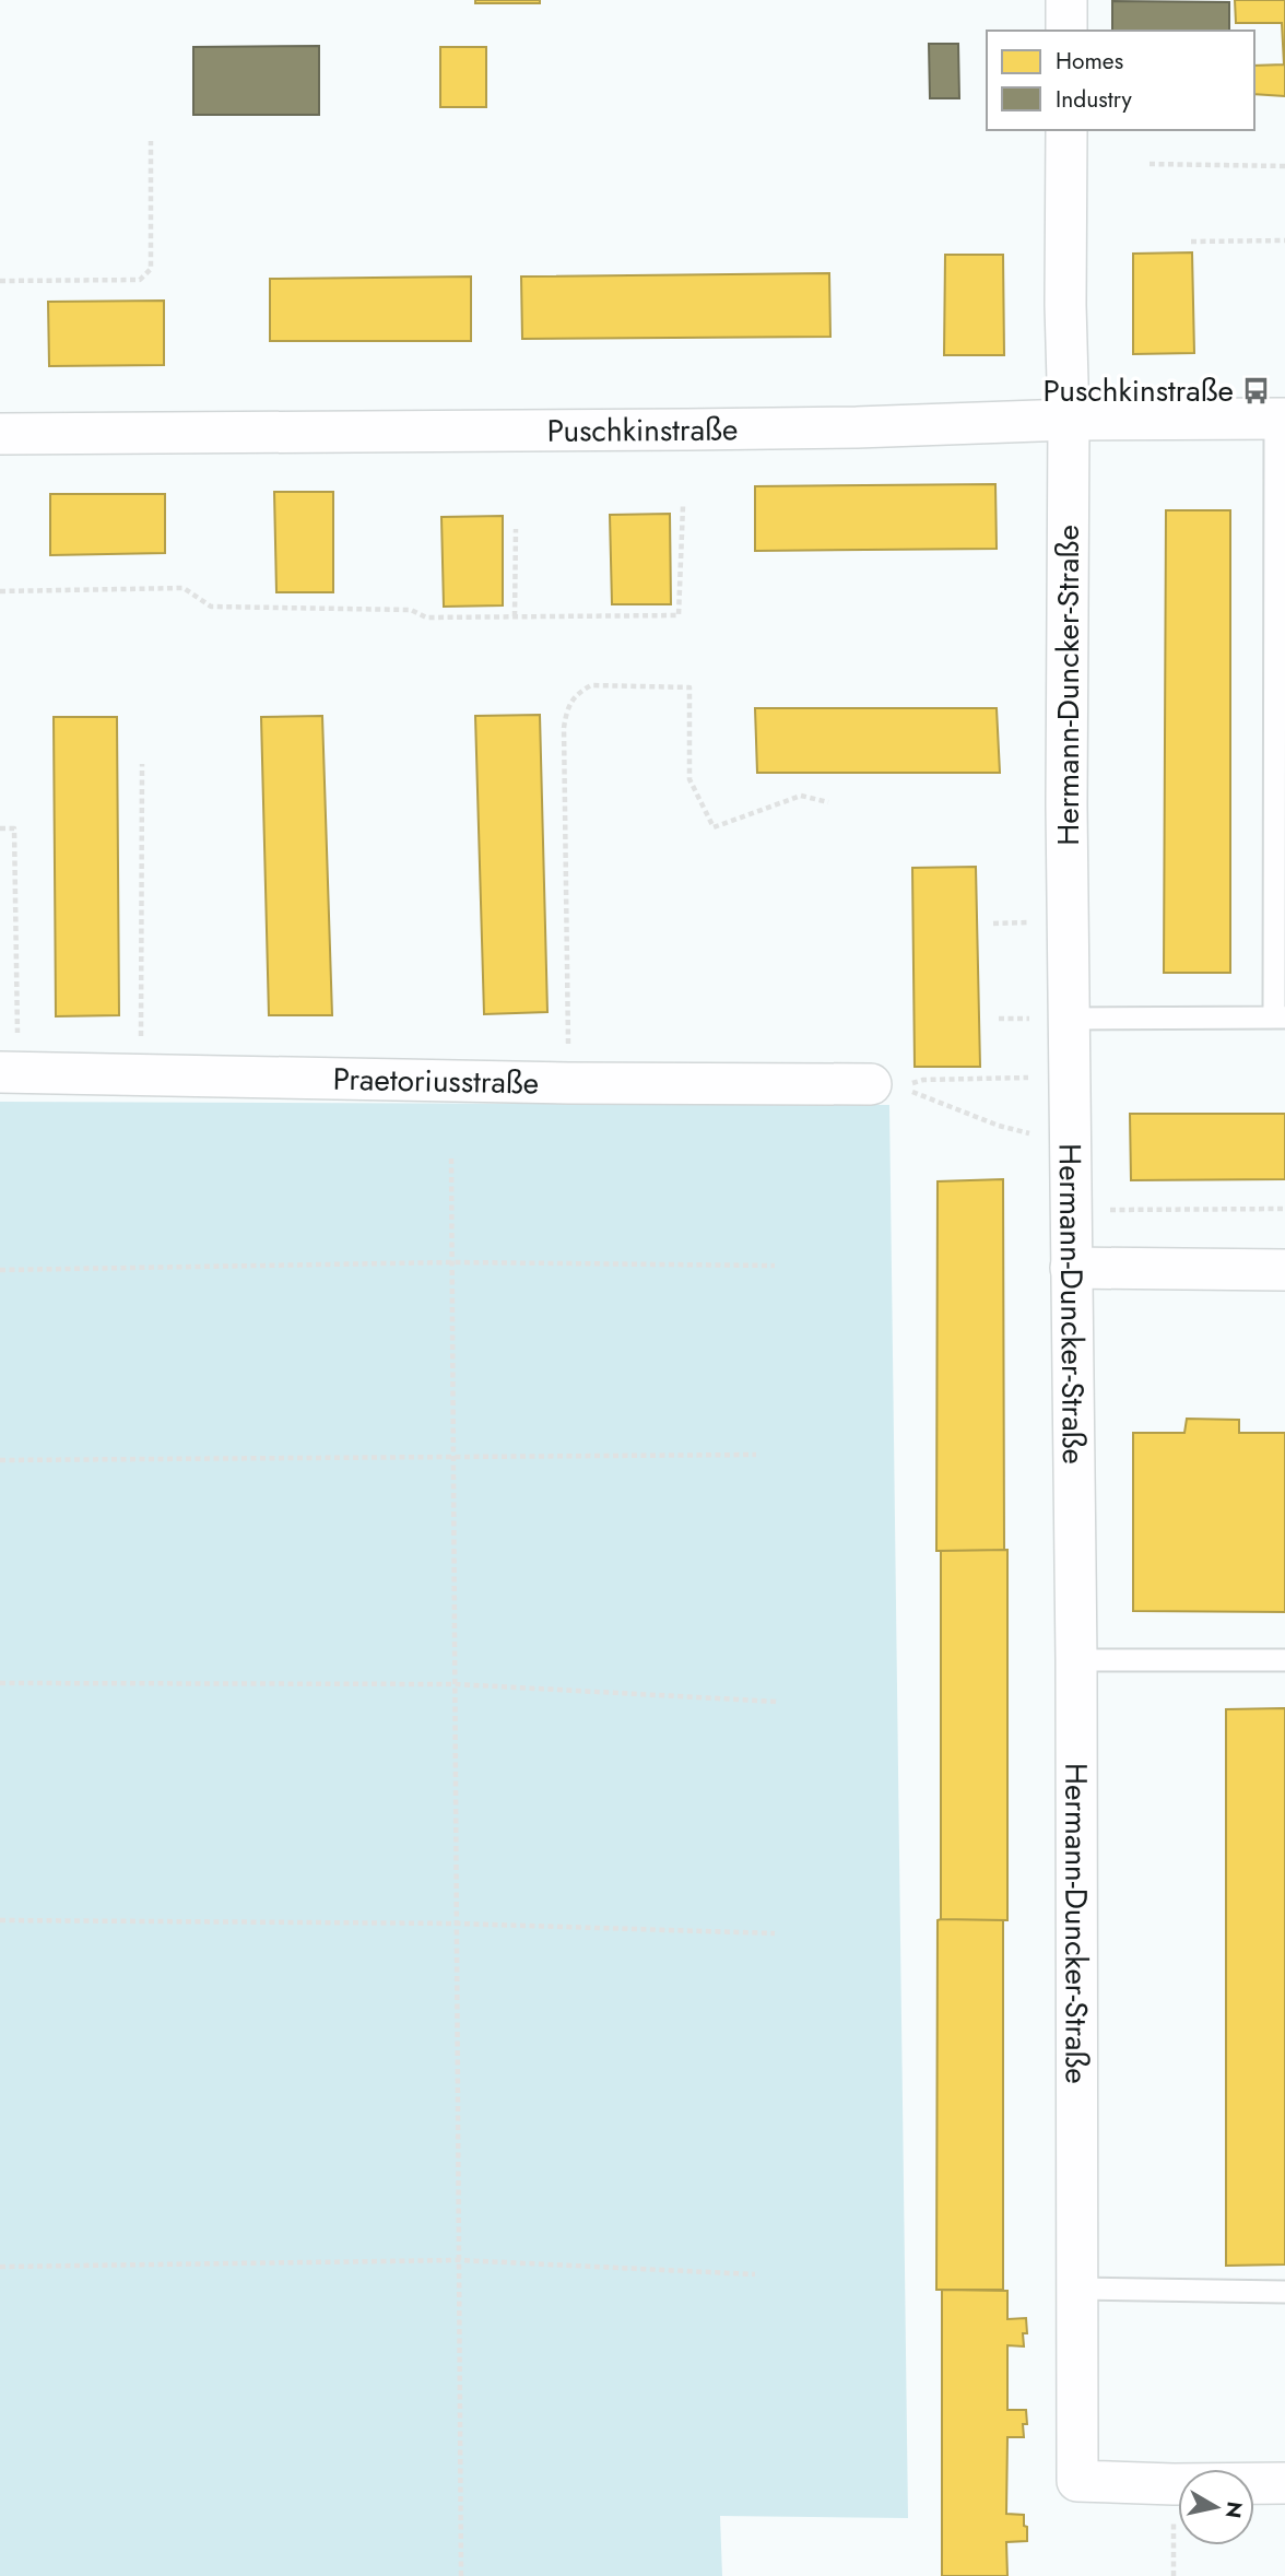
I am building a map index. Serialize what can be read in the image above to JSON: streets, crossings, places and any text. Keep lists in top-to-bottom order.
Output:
{
  "streets": {
    "street": ["Puschkinstraße", "Hermann-Duncker-Straße", "Praetoriusstraße"]
  },
  "crossings": [
    ["Puschkinstraße", "Hermann-Duncker-Straße"]
  ],
  "places": {
    "bus stop": ["Puschkinstraße"]
  },
  "legend": ["Homes", "Industry"],
  "north": "right"
}
